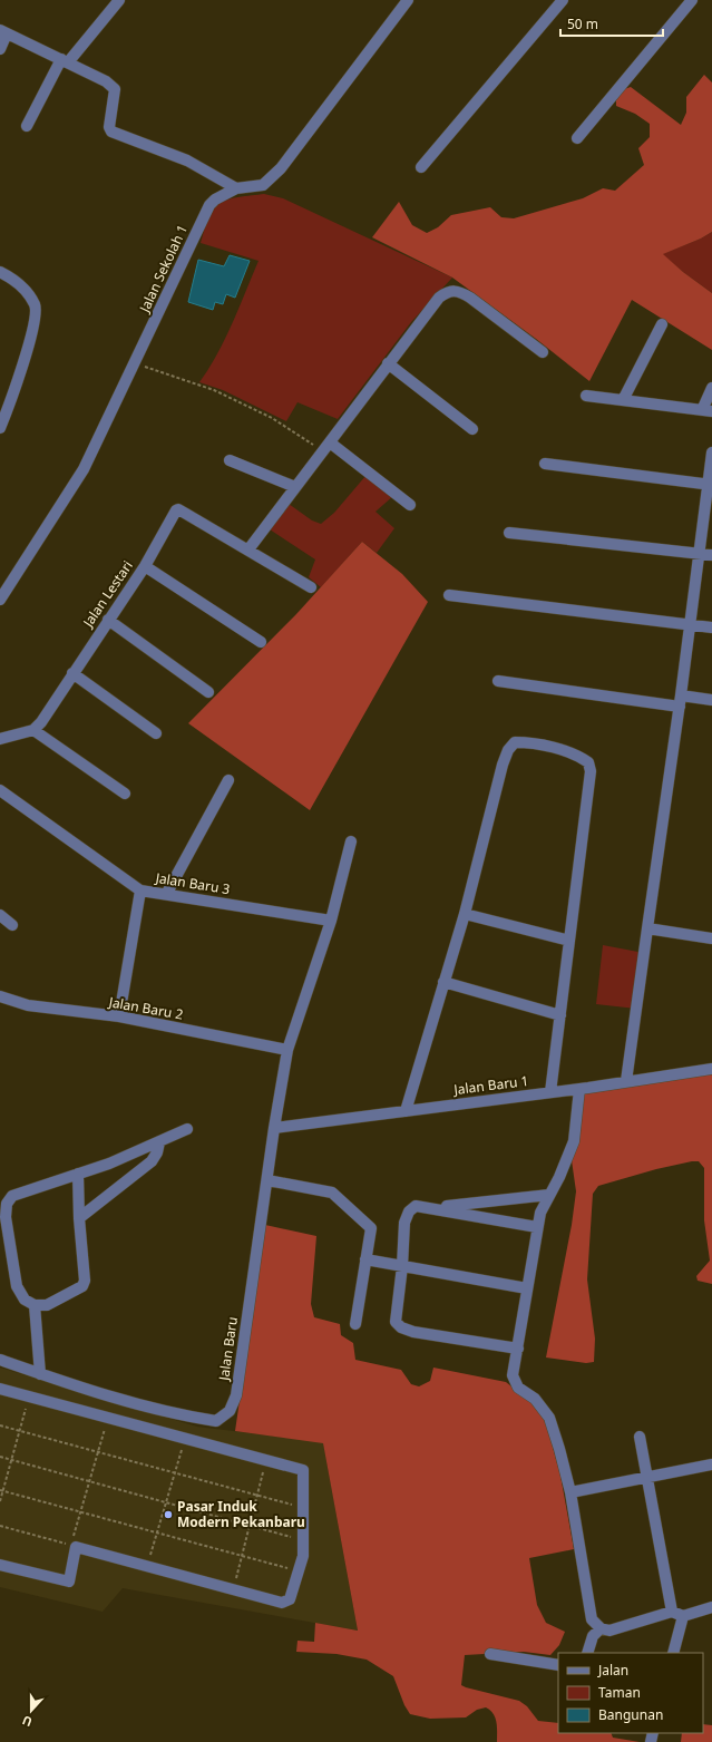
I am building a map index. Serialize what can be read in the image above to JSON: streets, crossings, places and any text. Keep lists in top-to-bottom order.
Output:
{
  "streets": {
    "street": [
      "Jalan Sekolah 1",
      "Jalan Lestari",
      "Jalan Baru 3",
      "Jalan Baru 2",
      "Jalan Baru 1",
      "Jalan Baru"
    ]
  },
  "crossings": [
    ["Jalan Baru 3", "Jalan Baru"],
    ["Jalan Baru 2", "Jalan Baru"],
    ["Jalan Baru 1", "Jalan Baru"]
  ],
  "places": ["Pasar Induk Modern Pekanbaru"],
  "legend": ["Jalan", "Taman", "Bangunan"],
  "scale_bar": "50 m",
  "north": "bottom"
}
